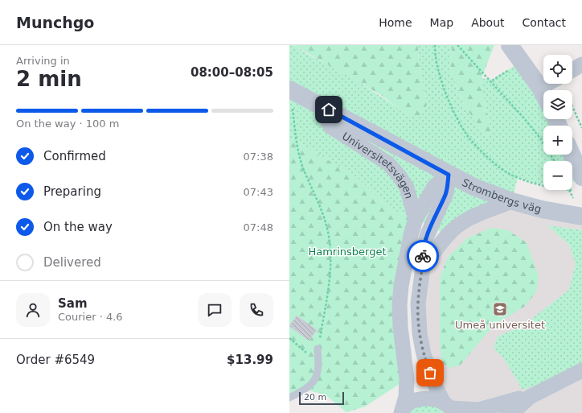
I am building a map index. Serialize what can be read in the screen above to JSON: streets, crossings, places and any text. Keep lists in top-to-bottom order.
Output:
{
  "streets": {
    "street": ["Universitetsvägen", "Strombergs väg"]
  },
  "crossings": [
    ["Universitetsvägen", "Strombergs väg"]
  ],
  "parks": ["Hamrinsberget"],
  "places": {
    "school or university": ["Umeå universitet"]
  },
  "scale_bar": "20 m",
  "page": {
    "header": "Munchgo",
    "nav": [
      "Home",
      "Map",
      "About",
      "Contact"
    ],
    "heading": ["2 min", "Arriving in", "08:00–08:05"],
    "panel": [
      "Sam",
      "Courier · 4.6",
      "Order #6549",
      "$13.99"
    ],
    "map_buttons": ["+", "−"],
    "bar": "On the way · 100 m",
    "list": [
      ["Confirmed", "07:38"],
      ["Preparing", "07:43"],
      ["On the way", "07:48"],
      "Delivered"
    ],
    "scale": "20 m"
  }
}
